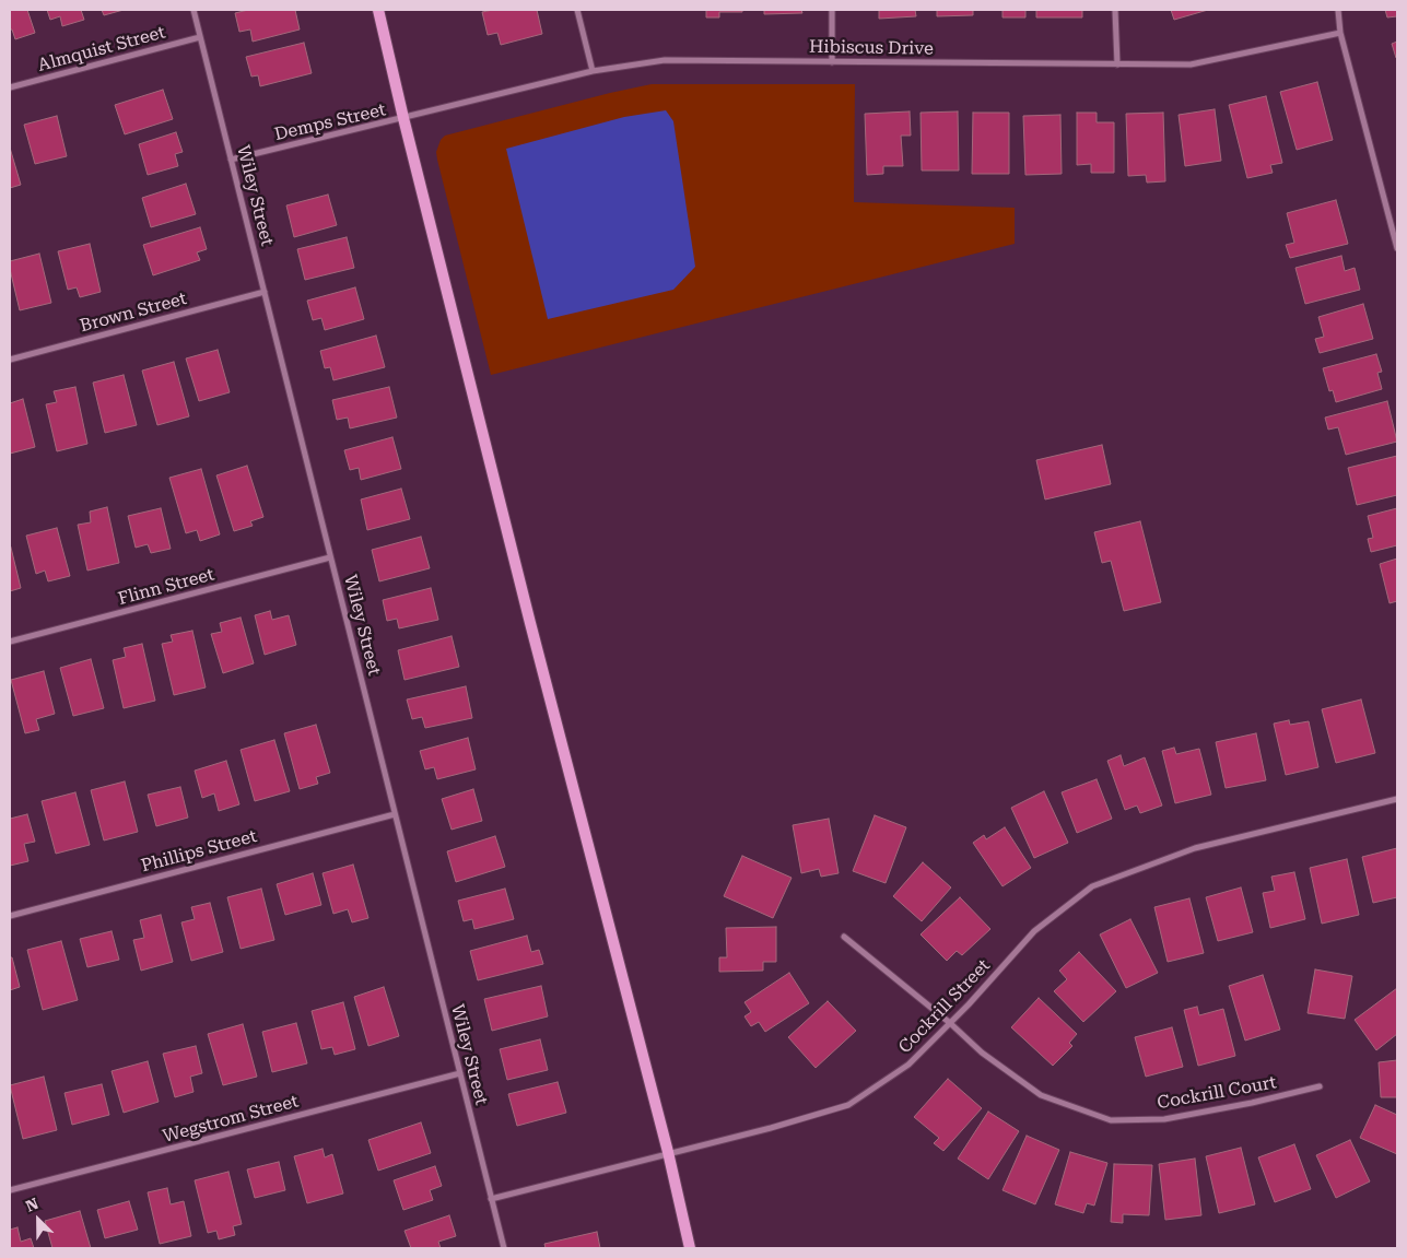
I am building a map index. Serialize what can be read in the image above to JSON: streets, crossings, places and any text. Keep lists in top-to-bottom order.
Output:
{
  "streets": {
    "street": [
      "Hibiscus Drive",
      "Almquist Street",
      "Demps Street",
      "Wiley Street",
      "Brown Street",
      "Flinn Street",
      "Phillips Street",
      "Cockrill Street",
      "Cockrill Court",
      "Wegstrom Street"
    ]
  },
  "crossings": [
    ["Hibiscus Drive", "Demps Street"],
    ["Almquist Street", "Wiley Street"],
    ["Demps Street", "Wiley Street"],
    ["Wiley Street", "Brown Street"],
    ["Wiley Street", "Flinn Street"],
    ["Wiley Street", "Phillips Street"],
    ["Wiley Street", "Cockrill Street"],
    ["Wiley Street", "Wegstrom Street"],
    ["Cockrill Street", "Cockrill Court"]
  ],
  "north": "top left"
}
